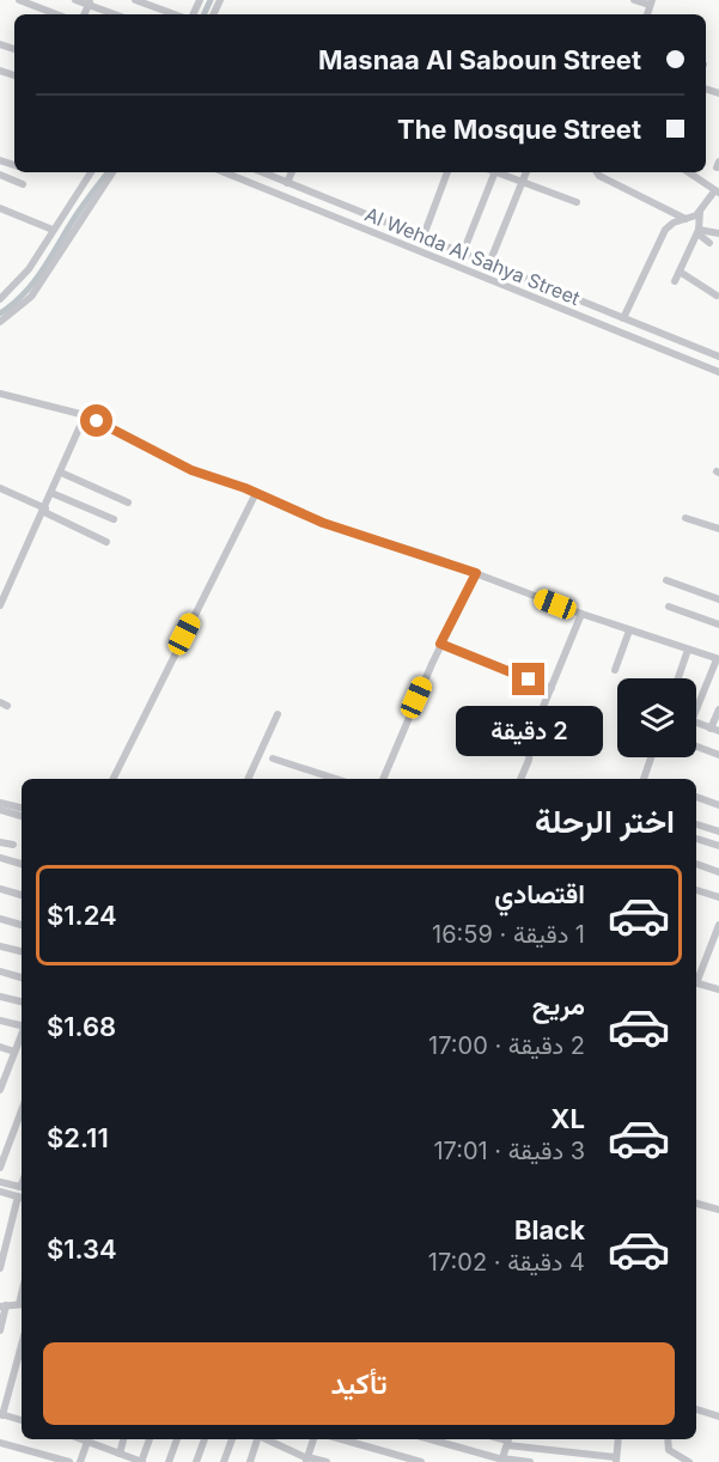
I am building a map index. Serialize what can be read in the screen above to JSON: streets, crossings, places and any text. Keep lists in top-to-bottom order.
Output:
{
  "streets": {
    "street": ["Al Wehda Al Sahya Street"]
  },
  "page": {
    "banner": ["Masnaa Al Saboun Street", "The Mosque Street"],
    "bubble": "2 دقيقة",
    "heading": "اختر الرحلة",
    "list": [
      {
        "name": "اقتصادي",
        "note": "1 دقيقة · 16:59",
        "value": "$1.24"
      },
      {
        "name": "مريح",
        "note": "2 دقيقة · 17:00",
        "value": "$1.68"
      },
      {
        "name": "XL",
        "note": "3 دقيقة · 17:01",
        "value": "$2.11"
      },
      {
        "name": "Black",
        "note": "4 دقيقة · 17:02",
        "value": "$1.34"
      }
    ],
    "buttons": "تأكيد"
  }
}
